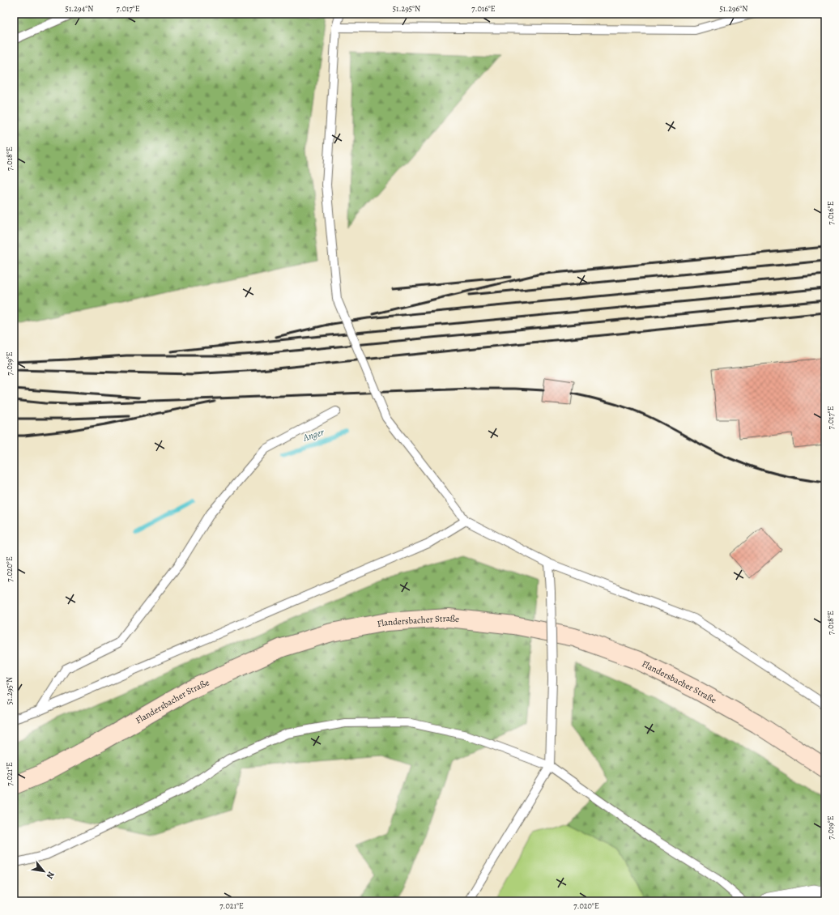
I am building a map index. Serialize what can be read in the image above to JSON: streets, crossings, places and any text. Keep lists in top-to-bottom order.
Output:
{
  "streets": {
    "street": ["Flandersbacher Straße"]
  },
  "water": ["Anger"],
  "north": "bottom right",
  "coordinates": [
    "51.294°N",
    "7.017°E",
    "51.295°N",
    "7.016°E",
    "51.296°N",
    "7.018°E",
    "7.019°E",
    "7.020°E",
    "7.021°E"
  ]
}
